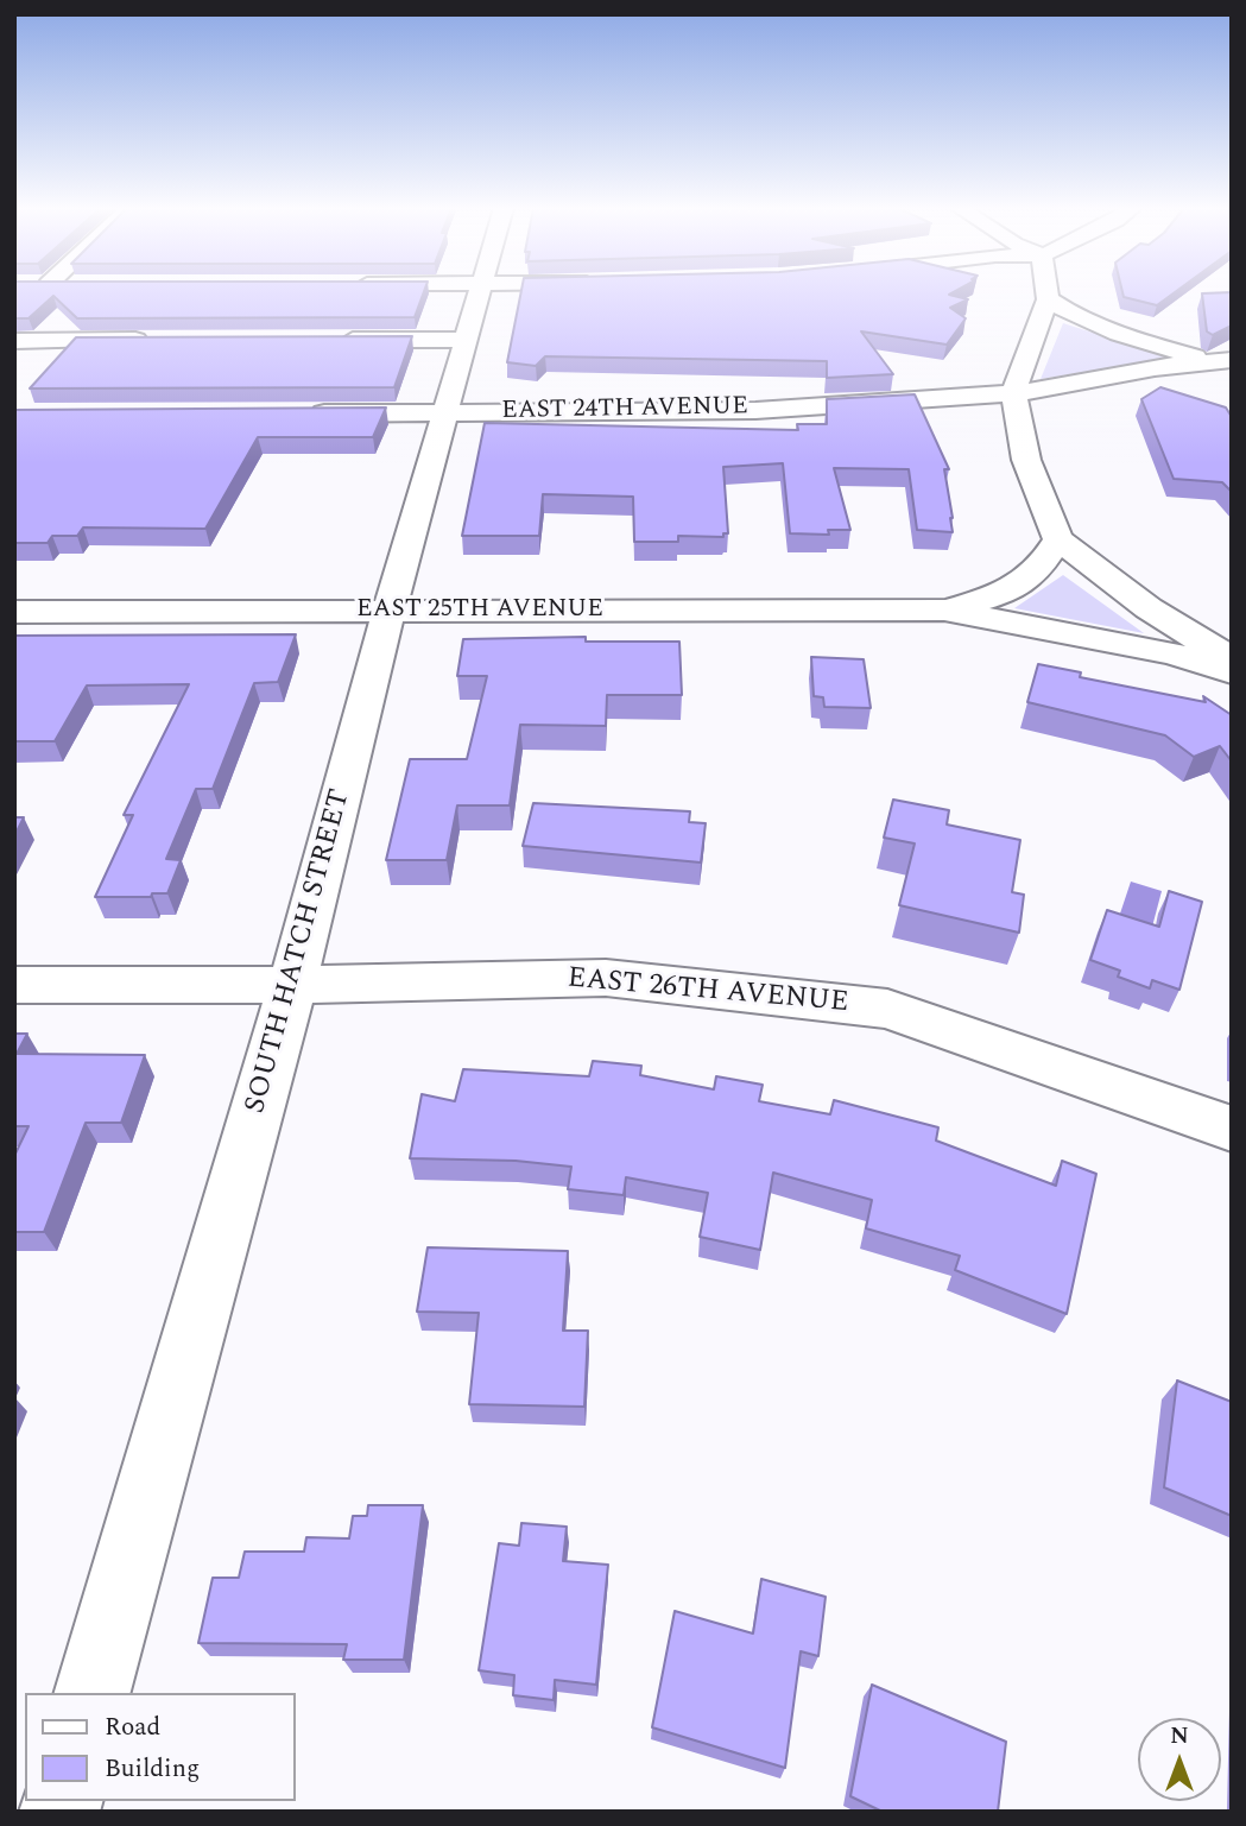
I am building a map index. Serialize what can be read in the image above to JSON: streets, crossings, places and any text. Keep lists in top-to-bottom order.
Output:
{
  "streets": {
    "street": [
      "EAST 24TH AVENUE",
      "EAST 25TH AVENUE",
      "SOUTH HATCH STREET",
      "EAST 26TH AVENUE"
    ]
  },
  "crossings": [
    ["EAST 24TH AVENUE", "SOUTH HATCH STREET"],
    ["EAST 25TH AVENUE", "SOUTH HATCH STREET"],
    ["SOUTH HATCH STREET", "EAST 26TH AVENUE"]
  ],
  "legend": ["Road", "Building"],
  "north": "top"
}
